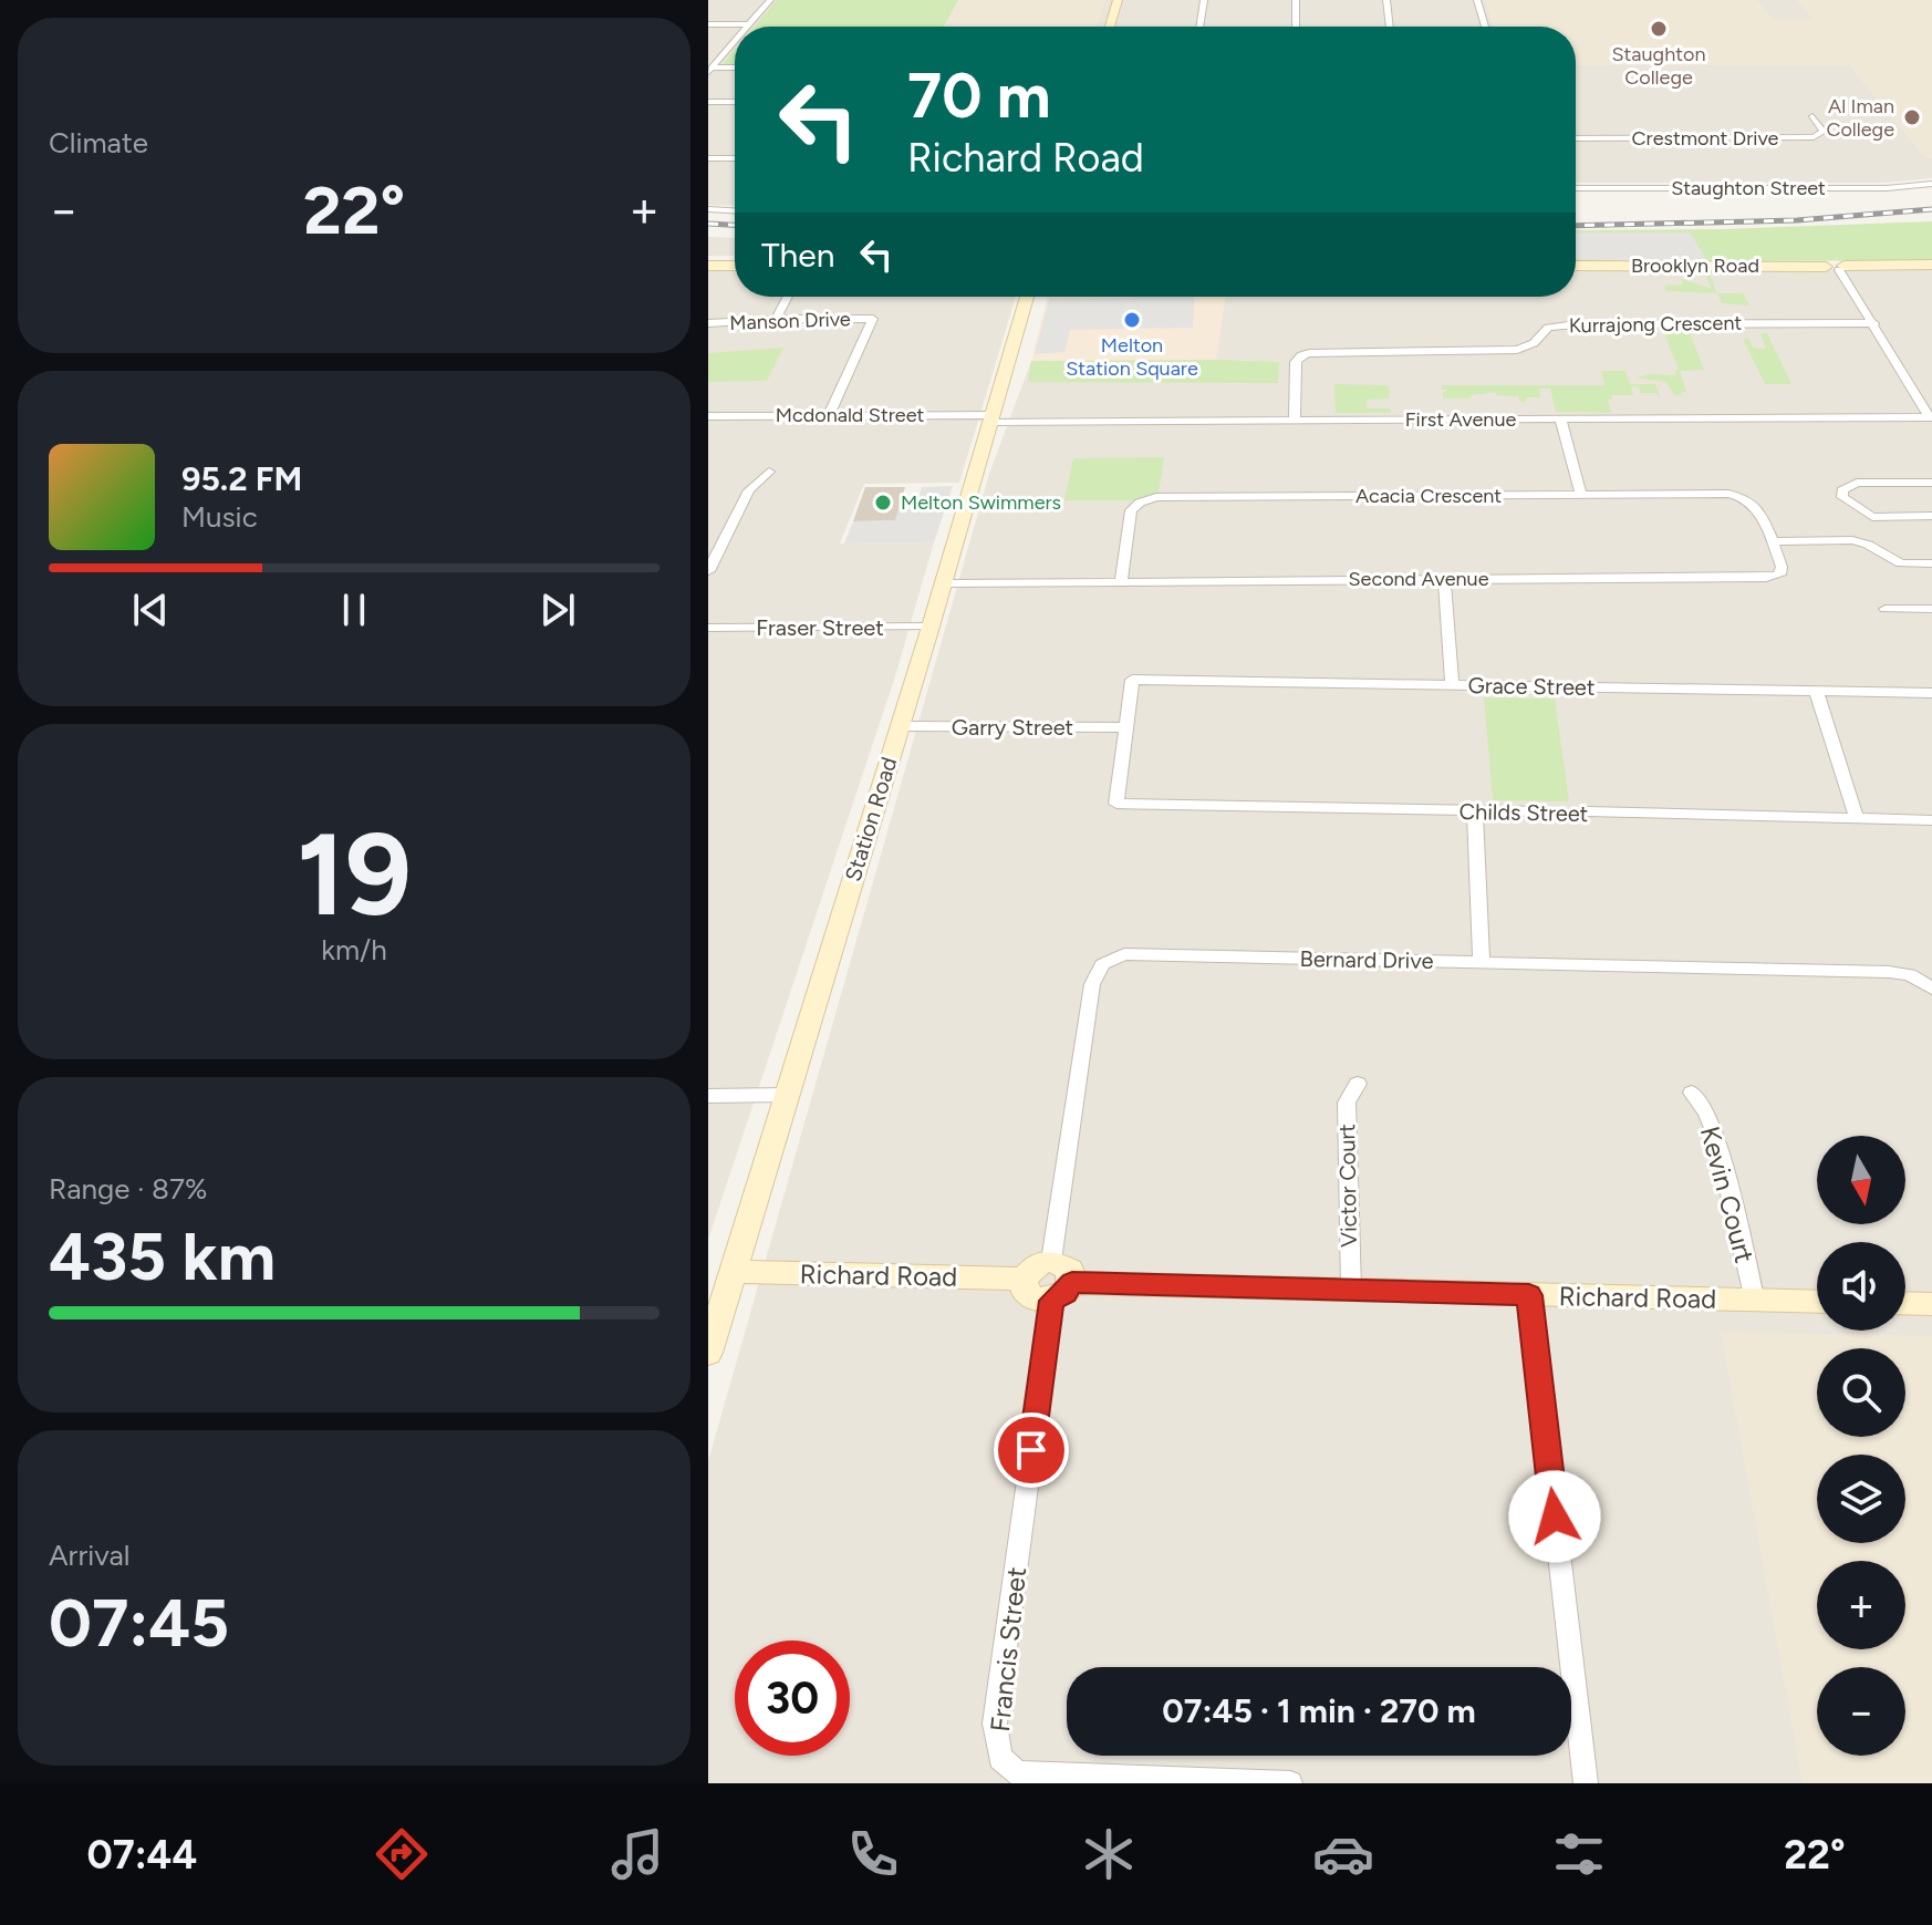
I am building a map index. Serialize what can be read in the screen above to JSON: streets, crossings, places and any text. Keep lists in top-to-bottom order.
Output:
{
  "streets": {
    "street": [
      "Crestmont Drive",
      "Staughton Street",
      "Brooklyn Road",
      "Manson Drive",
      "Kurrajong Crescent",
      "Mcdonald Street",
      "First Avenue",
      "Acacia Crescent",
      "Second Avenue",
      "Fraser Street",
      "Grace Street",
      "Garry Street",
      "Childs Street",
      "Station Road",
      "Bernard Drive",
      "Victor Court",
      "Kevin Court",
      "Richard Road",
      "Francis Street"
    ]
  },
  "crossings": [
    ["Manson Drive", "Mcdonald Street"],
    ["Kurrajong Crescent", "First Avenue"],
    ["Mcdonald Street", "First Avenue"],
    ["Mcdonald Street", "Station Road"],
    ["First Avenue", "Station Road"],
    ["Acacia Crescent", "Second Avenue"],
    ["Second Avenue", "Station Road"],
    ["Fraser Street", "Station Road"],
    ["Grace Street", "Garry Street"],
    ["Grace Street", "Childs Street"],
    ["Garry Street", "Childs Street"],
    ["Garry Street", "Station Road"],
    ["Station Road", "Richard Road"],
    ["Victor Court", "Richard Road"],
    ["Kevin Court", "Richard Road"],
    ["Richard Road", "Francis Street"]
  ],
  "places": [
    "Staughton College",
    "Al Iman College",
    "Melton Station Square",
    "Melton Swimmers"
  ],
  "north": "bottom",
  "page": {
    "tile": [
      "Climate",
      ["19", "km/h"],
      ["Range · 87%", "435 km"],
      ["Arrival", "07:45"]
    ],
    "turn": ["70 m", "Richard Road"],
    "heat": ["−", "22°", "+"],
    "then": "Then",
    "song": ["95.2 FM", "Music"],
    "map_buttons": ["+", "−"],
    "limit": "30",
    "trip": "07:45 · 1 min · 270 m",
    "tabs": ["07:44", "22°"]
  }
}
